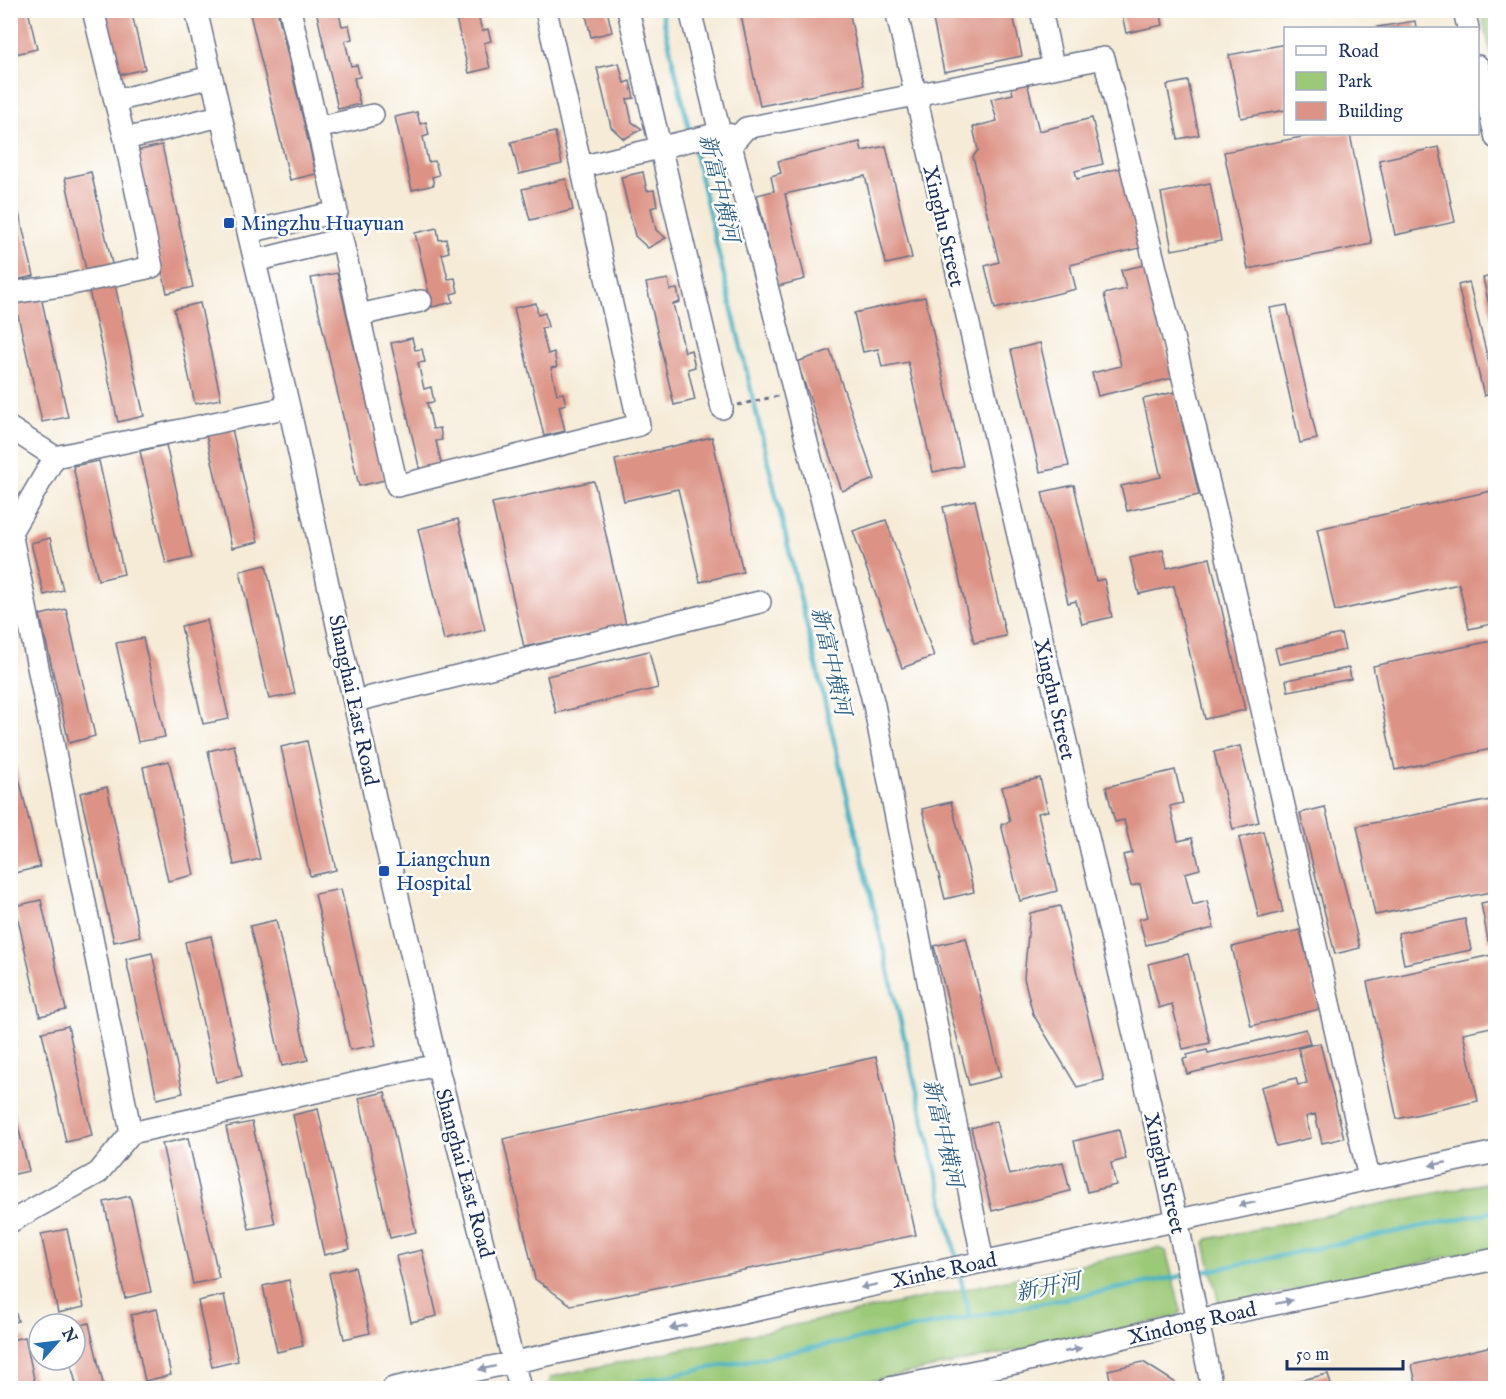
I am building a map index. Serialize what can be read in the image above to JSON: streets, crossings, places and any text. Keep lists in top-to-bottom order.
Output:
{
  "streets": {
    "street": [
      "Xinghu Street",
      "Shanghai East Road",
      "Xinhe Road",
      "Xindong Road"
    ]
  },
  "crossings": [
    ["Xinghu Street", "Xinhe Road"],
    ["Xinghu Street", "Xindong Road"],
    ["Shanghai East Road", "Xinhe Road"]
  ],
  "one_way": ["Xinhe Road", "Xindong Road"],
  "water": ["新富中横河", "新开河"],
  "places": {
    "transit": ["Mingzhu Huayuan", "Liangchun Hospital"]
  },
  "legend": ["Road", "Park", "Building"],
  "scale_bar": "50 m",
  "north": "top right"
}
